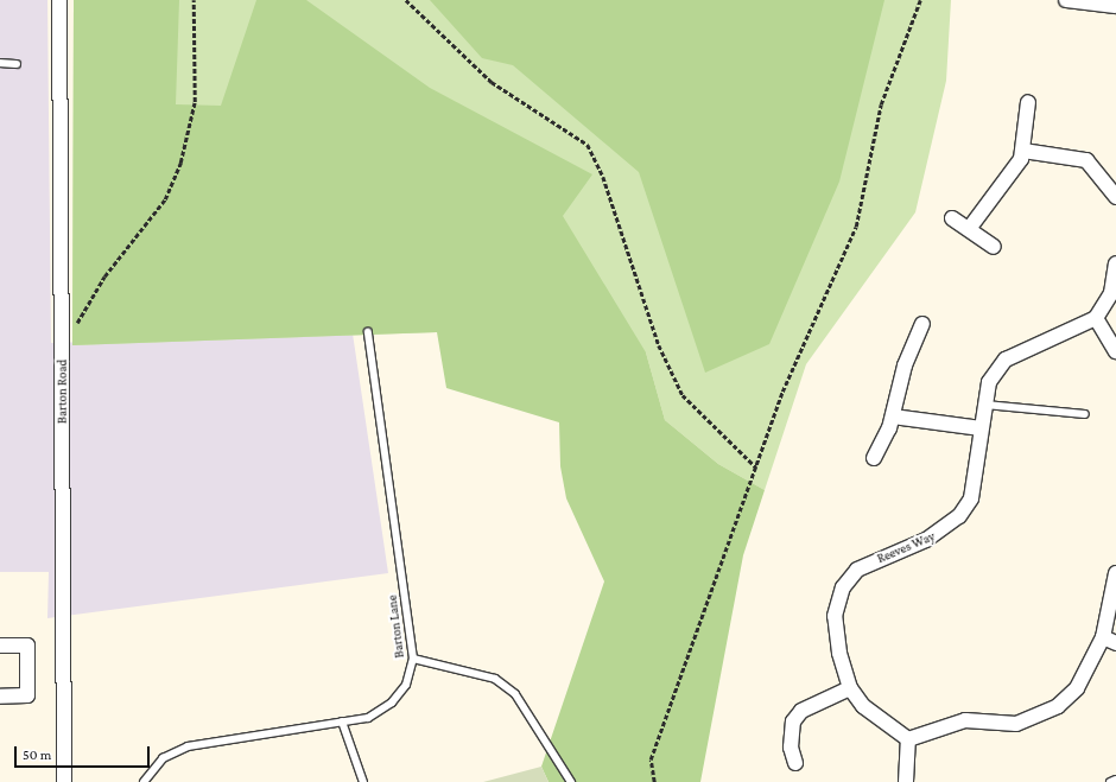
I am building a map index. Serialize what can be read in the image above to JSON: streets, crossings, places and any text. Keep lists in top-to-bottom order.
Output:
{
  "streets": {
    "street": ["Barton Road", "Reeves Way"],
    "lane": ["Barton Lane"]
  },
  "scale_bar": "50 m"
}
